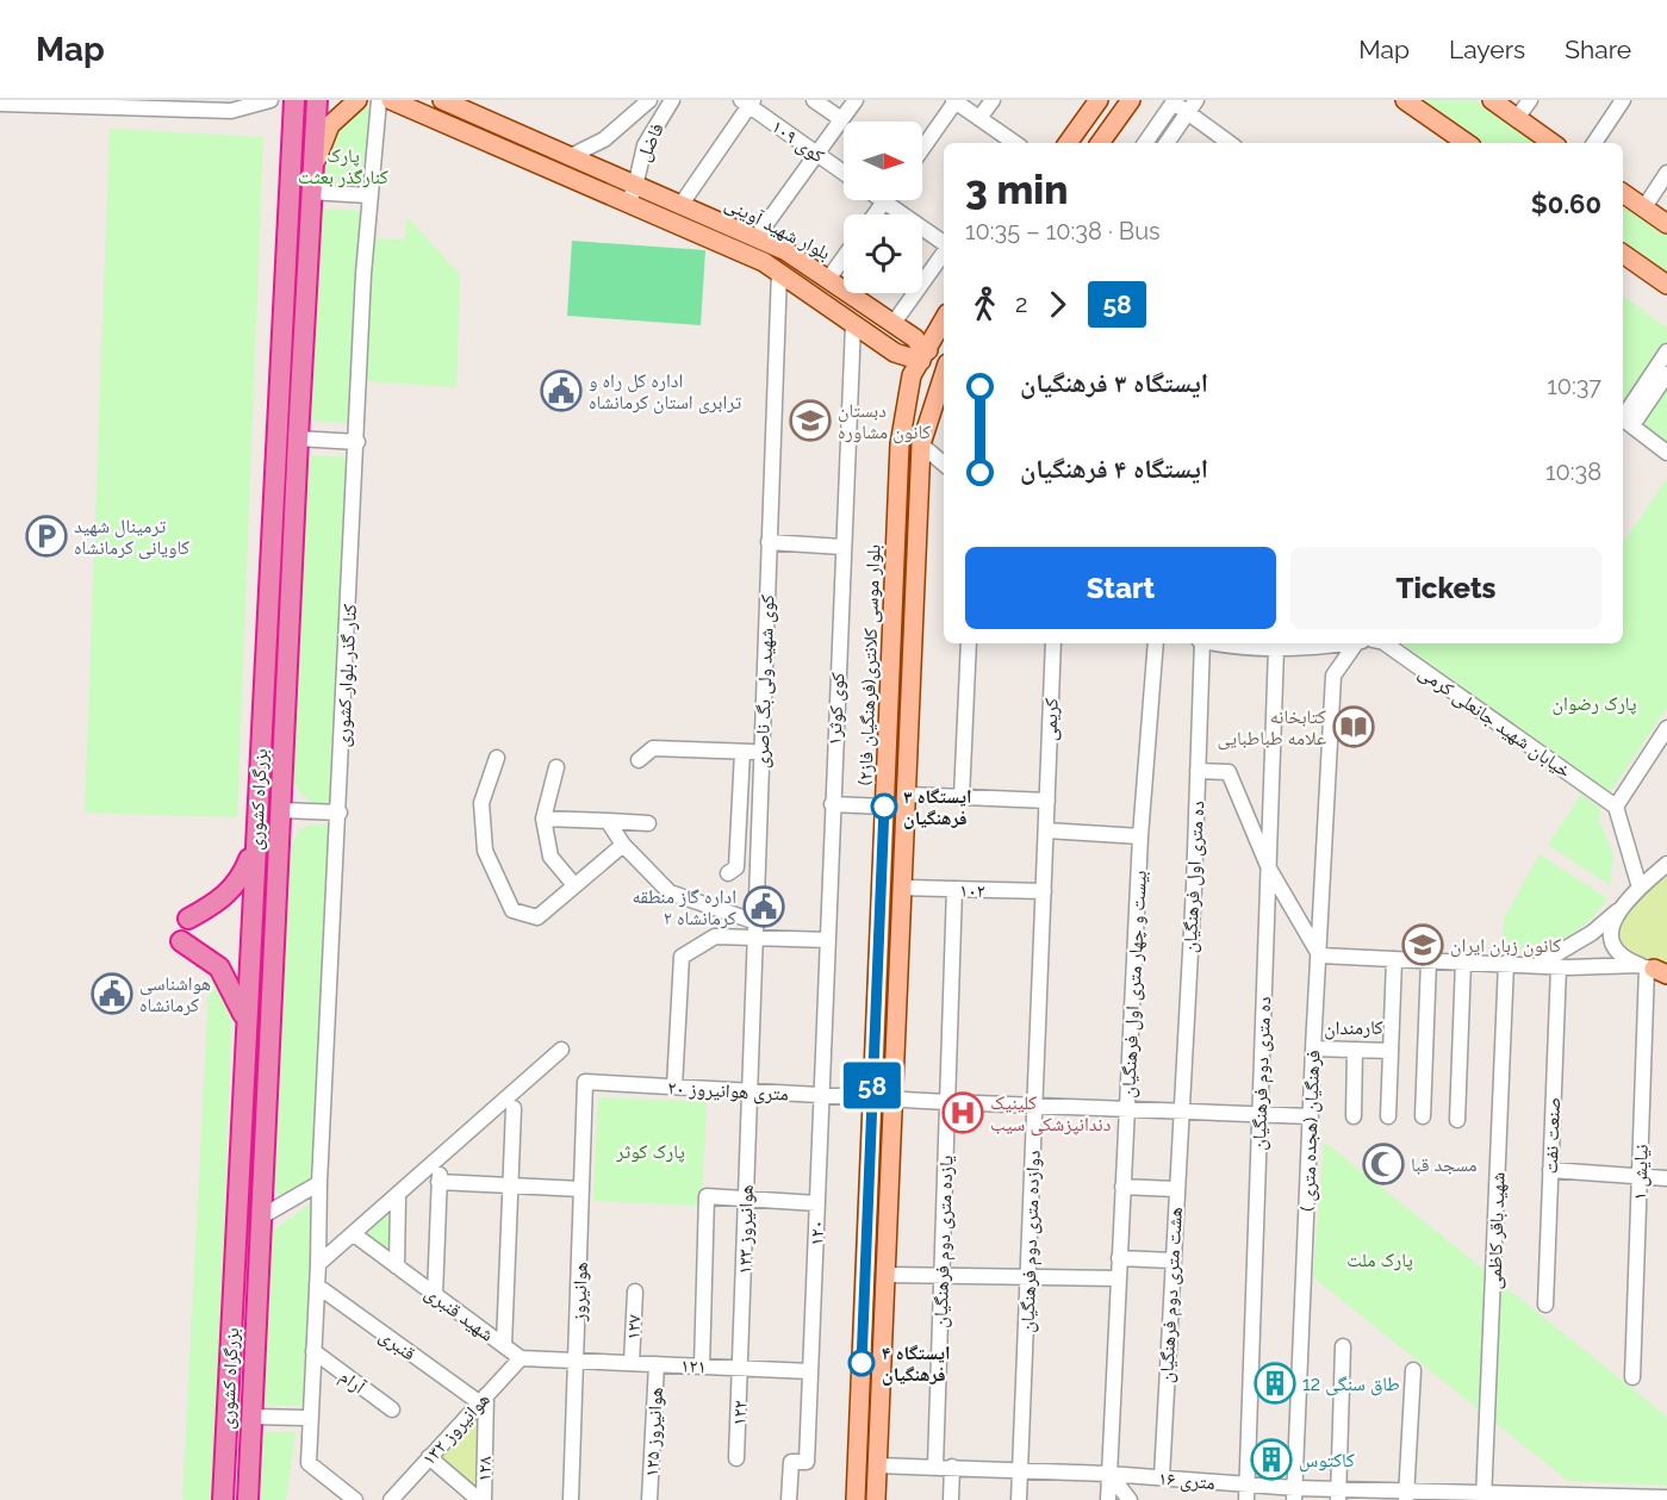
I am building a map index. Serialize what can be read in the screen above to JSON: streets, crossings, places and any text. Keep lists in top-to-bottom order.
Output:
{
  "streets": {
    "highway": ["بزرگراه کشوری"],
    "main road": ["بلوار شهید آوینی", "بلوار موسی کلانتری(فرهنگیان فاز۲)"],
    "street": [
      "کوی ۱۰۹",
      "فاضل",
      "کنار گذر بلوار کشوری",
      "کوی شهید ولی بگ ناصری",
      "کوی کوثر۱",
      "کریمی",
      "خیابان شهید جانعلی کرمی",
      "ده متری اول فرهنگیان",
      "۱۰۲",
      "بیست و چهار متری اول فرهنگیان",
      "کارمندان",
      "ده متری دوم فرهنگیان",
      "۲۰ متری هوانیروز",
      "فرهنگیان (هجده متری )",
      "صنعت نفت",
      "نیایش ۱",
      "۱۲۳ هوانیروز",
      "شهید باقر کاظمی",
      "۱۲۰",
      "یازده متری دوم فرهنگیان",
      "دوازده متری دوم فرهنگیان",
      "هوانیروز",
      "هشت متری دوم فرهنگیان",
      "شهید قنبری",
      "۱۲۷",
      "قنبری",
      "۱۲۱",
      "آرام",
      "۱۲۲",
      "هوانیروز ۱۳۲",
      "هوانیروز ۱۲۵",
      "۱۲۸",
      "۱۶ متری"
    ]
  },
  "crossings": [
    ["فاضل", "بلوار شهید آوینی"],
    ["بلوار شهید آوینی", "بلوار موسی کلانتری(فرهنگیان فاز۲)"],
    ["بلوار شهید آوینی", "کوی شهید ولی بگ ناصری"],
    ["بلوار شهید آوینی", "کوی کوثر۱"],
    ["بلوار موسی کلانتری(فرهنگیان فاز۲)", "۲۰ متری هوانیروز"],
    ["کنار گذر بلوار کشوری", "قنبری"],
    ["کنار گذر بلوار کشوری", "آرام"],
    ["کوی شهید ولی بگ ناصری", "۲۰ متری هوانیروز"],
    ["کوی شهید ولی بگ ناصری", "۱۲۳ هوانیروز"],
    ["کوی کوثر۱", "۲۰ متری هوانیروز"],
    ["کوی کوثر۱", "۱۲۰"],
    ["کریمی", "دوازده متری دوم فرهنگیان"],
    ["ده متری اول فرهنگیان", "۲۰ متری هوانیروز"],
    ["ده متری اول فرهنگیان", "هشت متری دوم فرهنگیان"],
    ["۱۰۲", "یازده متری دوم فرهنگیان"],
    ["۱۰۲", "دوازده متری دوم فرهنگیان"],
    ["بیست و چهار متری اول فرهنگیان", "۲۰ متری هوانیروز"],
    ["بیست و چهار متری اول فرهنگیان", "۱۶ متری"],
    ["کارمندان", "فرهنگیان (هجده متری )"],
    ["ده متری دوم فرهنگیان", "۲۰ متری هوانیروز"],
    ["ده متری دوم فرهنگیان", "۱۶ متری"],
    ["۲۰ متری هوانیروز", "فرهنگیان (هجده متری )"],
    ["۲۰ متری هوانیروز", "۱۲۳ هوانیروز"],
    ["۲۰ متری هوانیروز", "۱۲۰"],
    ["۲۰ متری هوانیروز", "یازده متری دوم فرهنگیان"],
    ["۲۰ متری هوانیروز", "دوازده متری دوم فرهنگیان"],
    ["۲۰ متری هوانیروز", "هوانیروز"],
    ["۲۰ متری هوانیروز", "هشت متری دوم فرهنگیان"],
    ["فرهنگیان (هجده متری )", "۱۶ متری"],
    ["۱۲۳ هوانیروز", "۱۲۱"],
    ["۱۲۳ هوانیروز", "۱۲۲"],
    ["شهید باقر کاظمی", "۱۶ متری"],
    ["۱۲۰", "۱۲۱"],
    ["یازده متری دوم فرهنگیان", "۱۶ متری"],
    ["دوازده متری دوم فرهنگیان", "۱۶ متری"],
    ["هوانیروز", "۱۲۱"],
    ["هشت متری دوم فرهنگیان", "۱۶ متری"],
    ["شهید قنبری", "هوانیروز ۱۳۲"],
    ["۱۲۷", "۱۲۱"],
    ["قنبری", "هوانیروز ۱۳۲"],
    ["قنبری", "۱۲۸"],
    ["۱۲۱", "۱۲۲"],
    ["۱۲۱", "هوانیروز ۱۲۵"],
    ["هوانیروز ۱۳۲", "۱۲۸"]
  ],
  "parks": [
    "پارک کنارگذر بعثت",
    "پارک رضوان",
    "پارک کوثر",
    "پارک ملت"
  ],
  "places": {
    "public building": ["اداره کل راه و ترابری استان کرمانشاه", "اداره گاز منطقه ۲ کرمانشاه", "هواشناسی کرمانشاه"],
    "school or university": ["دبستان کانون مشاوره", "کانون زبان ایران"],
    "parking": ["ترمینال شهید کاویانی کرمانشاه"],
    "library": ["کتابخانه علامه طباطبایی"],
    "other": ["ایستگاه ۳ فرهنگیان", "ایستگاه ۴ فرهنگیان"],
    "hospital": ["کلینیک دندانپزشکی سیب"],
    "mosque": ["مسجد قبا"],
    "building": ["طاق سنگی 12", "کاکتوس"]
  },
  "lines": ["bus line 58"],
  "north": "right",
  "page": {
    "header": "Map",
    "nav": ["Map", "Layers", "Share"],
    "on_map": "58",
    "heading": ["3 min", "10:35 – 10:38 · Bus", "$0.60"],
    "legs": ["2", "58"],
    "list": [
      {
        "name": "ایستگاه ۳ فرهنگیان",
        "value": "10:37"
      },
      {
        "name": "ایستگاه ۴ فرهنگیان",
        "value": "10:38"
      }
    ],
    "buttons": ["Start", "Tickets"]
  }
}
